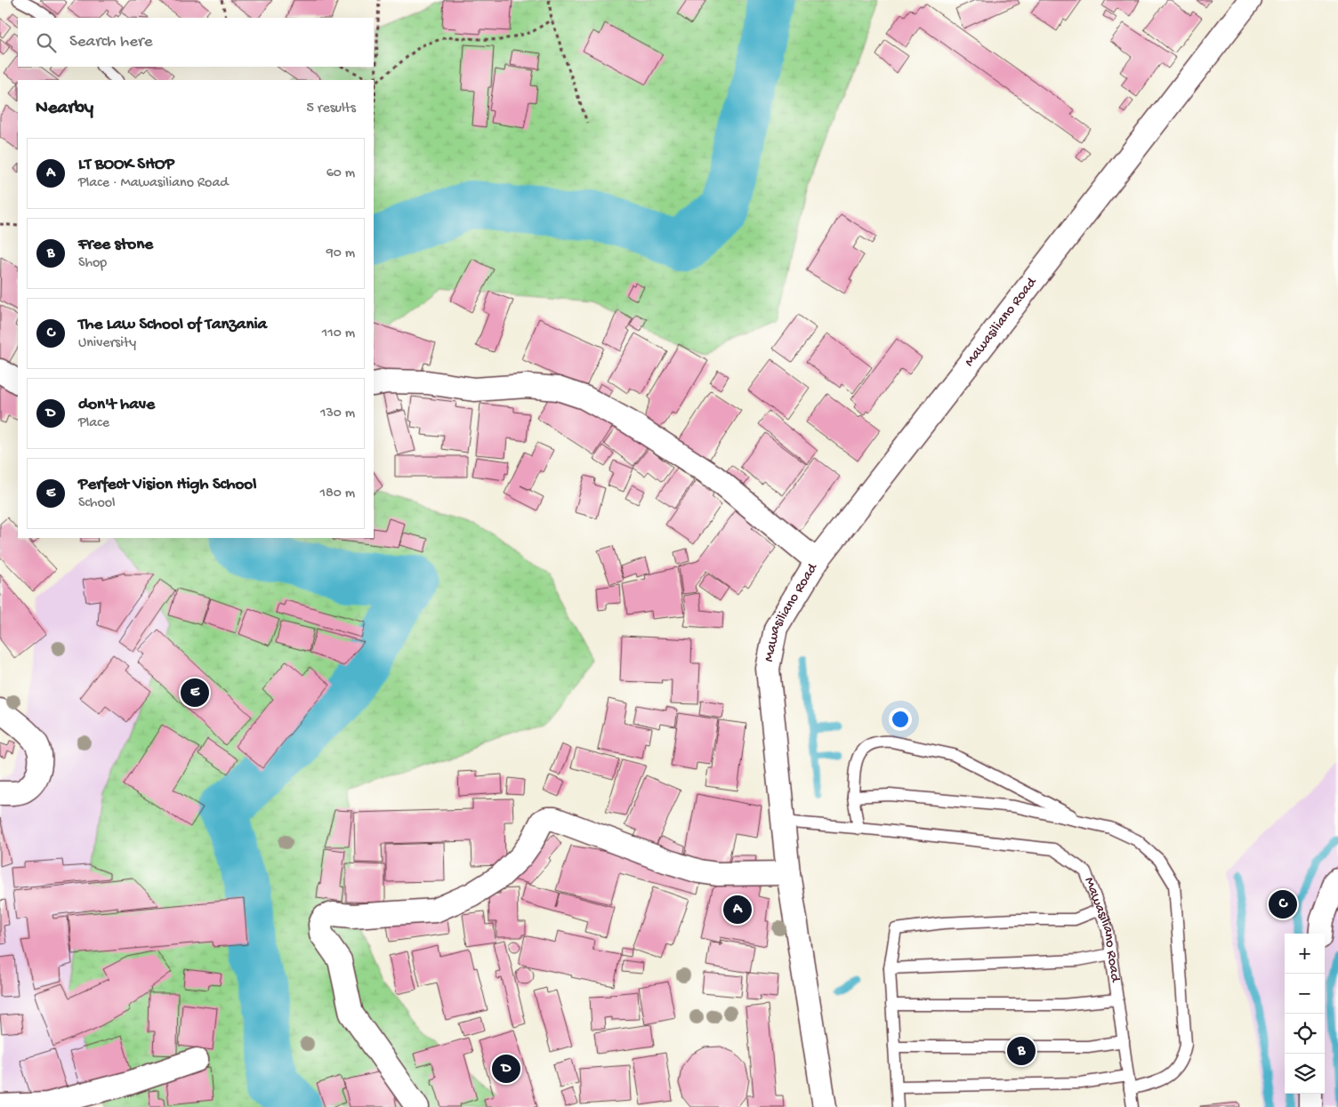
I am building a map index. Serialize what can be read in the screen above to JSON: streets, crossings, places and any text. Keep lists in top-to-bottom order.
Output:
{
  "streets": {
    "street": ["Mawasiliano Road"]
  },
  "page": {
    "search": "Search here",
    "heading": ["Nearby", "5 results"],
    "list": [
      {
        "mark": "A",
        "name": "LT BOOK SHOP",
        "note": "Place · Mawasiliano Road",
        "value": "60 m"
      },
      {
        "mark": "B",
        "name": "Free stone",
        "note": "Shop",
        "value": "90 m"
      },
      {
        "mark": "C",
        "name": "The Law School of Tanzania",
        "note": "University",
        "value": "110 m"
      },
      {
        "mark": "D",
        "name": "don't have",
        "note": "Place",
        "value": "130 m"
      },
      {
        "mark": "E",
        "name": "Perfect Vision High School",
        "note": "School",
        "value": "180 m"
      }
    ],
    "pins": [
      "E",
      "C",
      "A",
      "B",
      "D"
    ],
    "map_buttons": ["+", "−"]
  }
}
